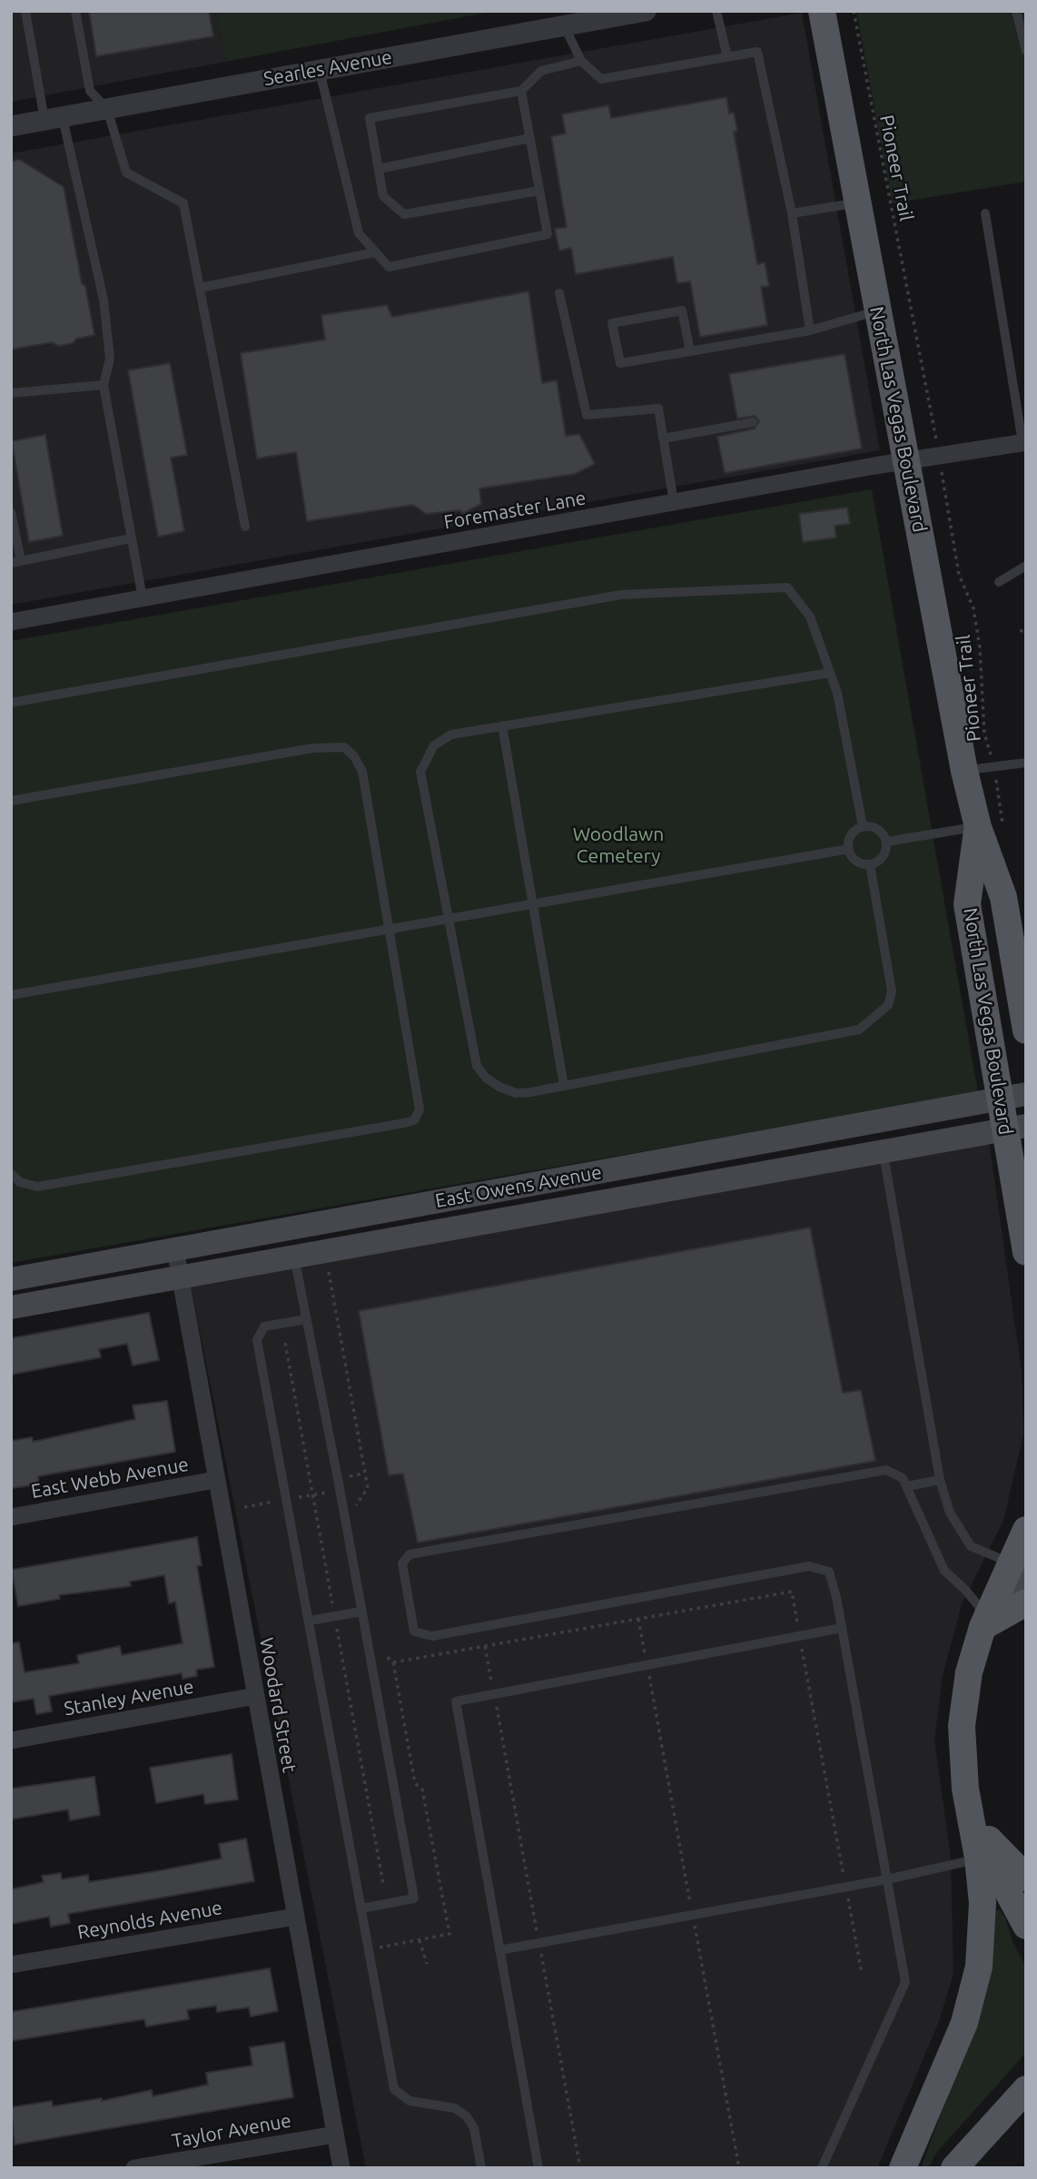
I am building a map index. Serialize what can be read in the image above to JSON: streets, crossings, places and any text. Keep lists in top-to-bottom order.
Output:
{
  "streets": {
    "main road": ["North Las Vegas Boulevard", "East Owens Avenue"],
    "street": [
      "Searles Avenue",
      "Foremaster Lane",
      "East Webb Avenue",
      "Stanley Avenue",
      "Woodard Street",
      "Reynolds Avenue",
      "Taylor Avenue"
    ],
    "path": ["Pioneer Trail"]
  },
  "crossings": [
    ["Pioneer Trail", "North Las Vegas Boulevard"],
    ["North Las Vegas Boulevard", "Foremaster Lane"],
    ["North Las Vegas Boulevard", "East Owens Avenue"],
    ["East Owens Avenue", "Woodard Street"],
    ["East Webb Avenue", "Woodard Street"],
    ["Stanley Avenue", "Woodard Street"],
    ["Woodard Street", "Reynolds Avenue"],
    ["Woodard Street", "Taylor Avenue"]
  ],
  "parks": ["Woodlawn Cemetery"]
}
